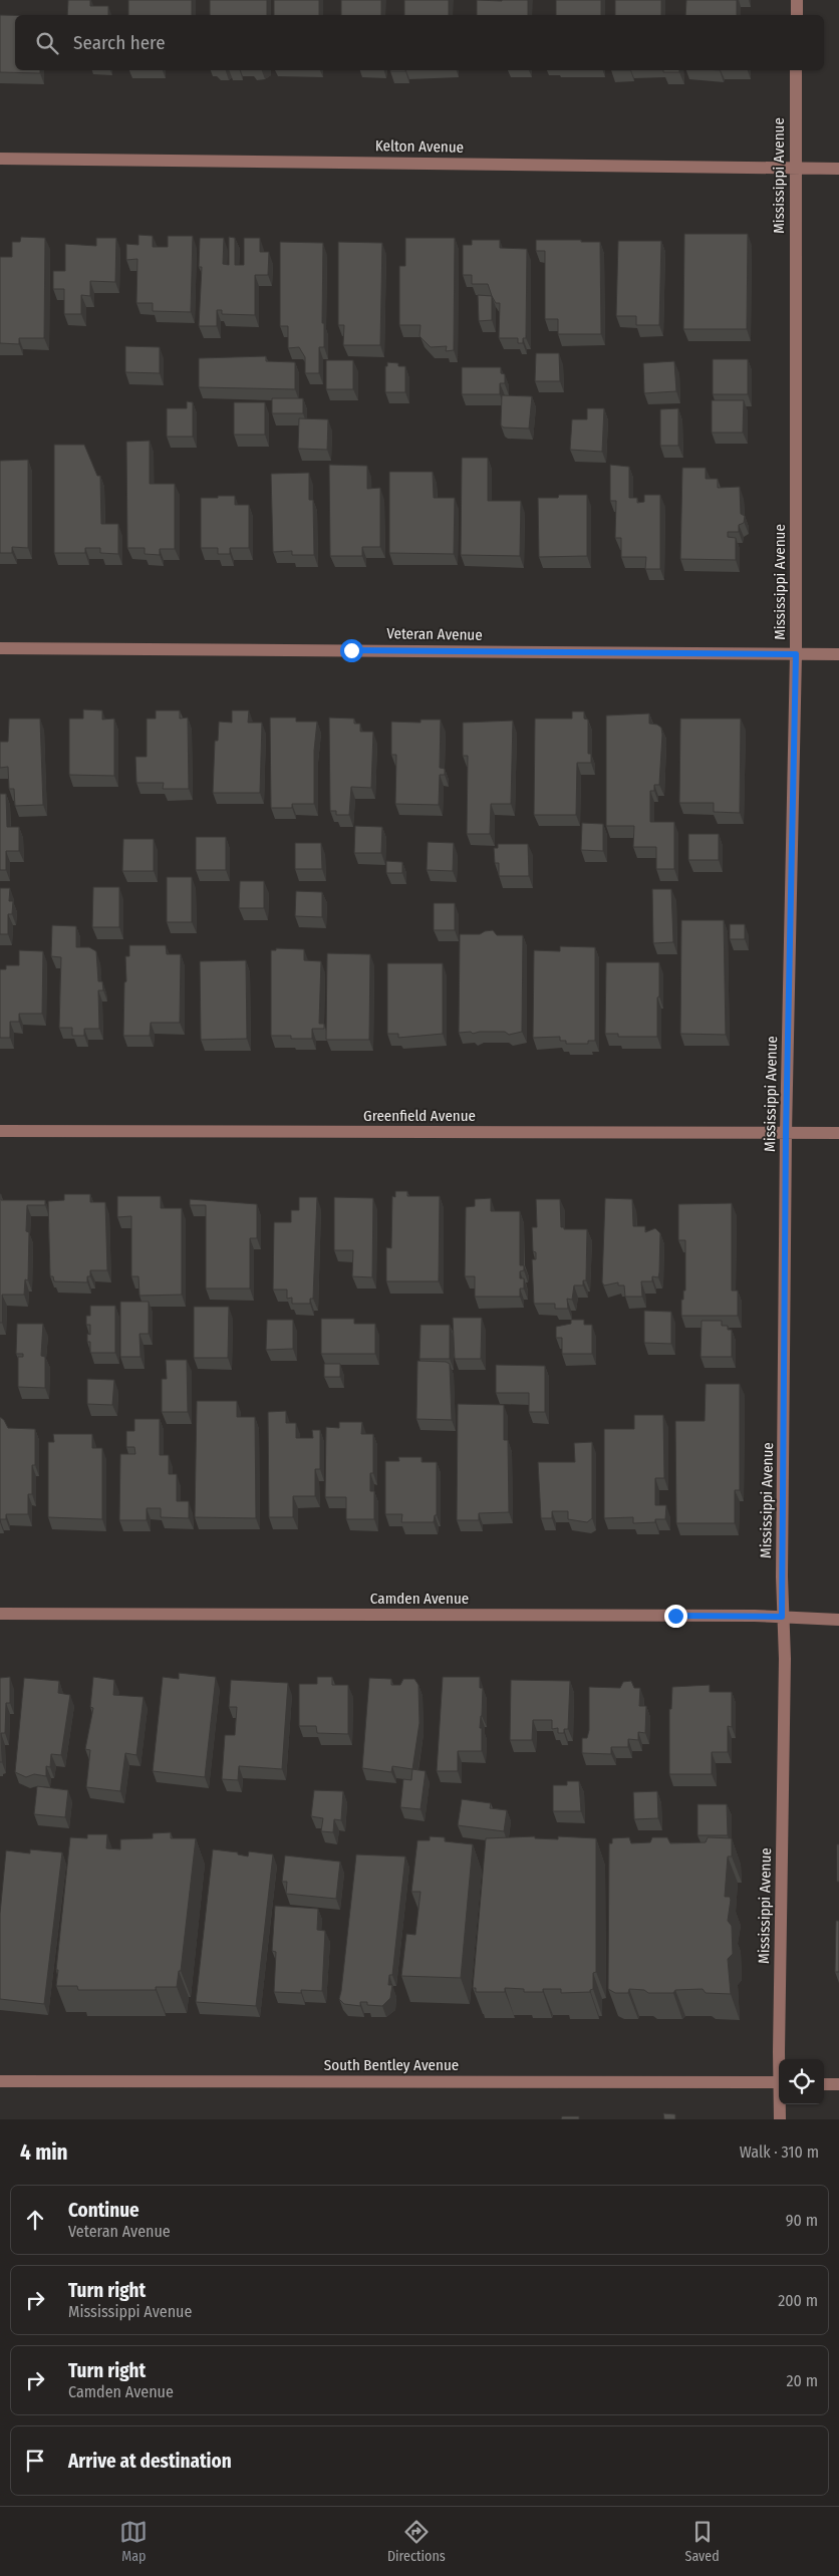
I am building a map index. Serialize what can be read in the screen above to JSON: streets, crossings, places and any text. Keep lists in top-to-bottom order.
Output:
{
  "streets": {
    "street": [
      "Kelton Avenue",
      "Mississippi Avenue",
      "Veteran Avenue",
      "Greenfield Avenue",
      "Camden Avenue",
      "South Bentley Avenue"
    ]
  },
  "crossings": [
    ["Kelton Avenue", "Mississippi Avenue"],
    ["Mississippi Avenue", "Veteran Avenue"],
    ["Mississippi Avenue", "Greenfield Avenue"],
    ["Mississippi Avenue", "Camden Avenue"]
  ],
  "page": {
    "search": "Search here",
    "heading": ["4 min", "Walk · 310 m"],
    "list": [
      ["Continue", "Veteran Avenue", "90 m"],
      ["Turn right", "Mississippi Avenue", "200 m"],
      ["Turn right", "Camden Avenue", "20 m"],
      "Arrive at destination"
    ],
    "nav": ["Map", "Directions", "Saved"]
  }
}
